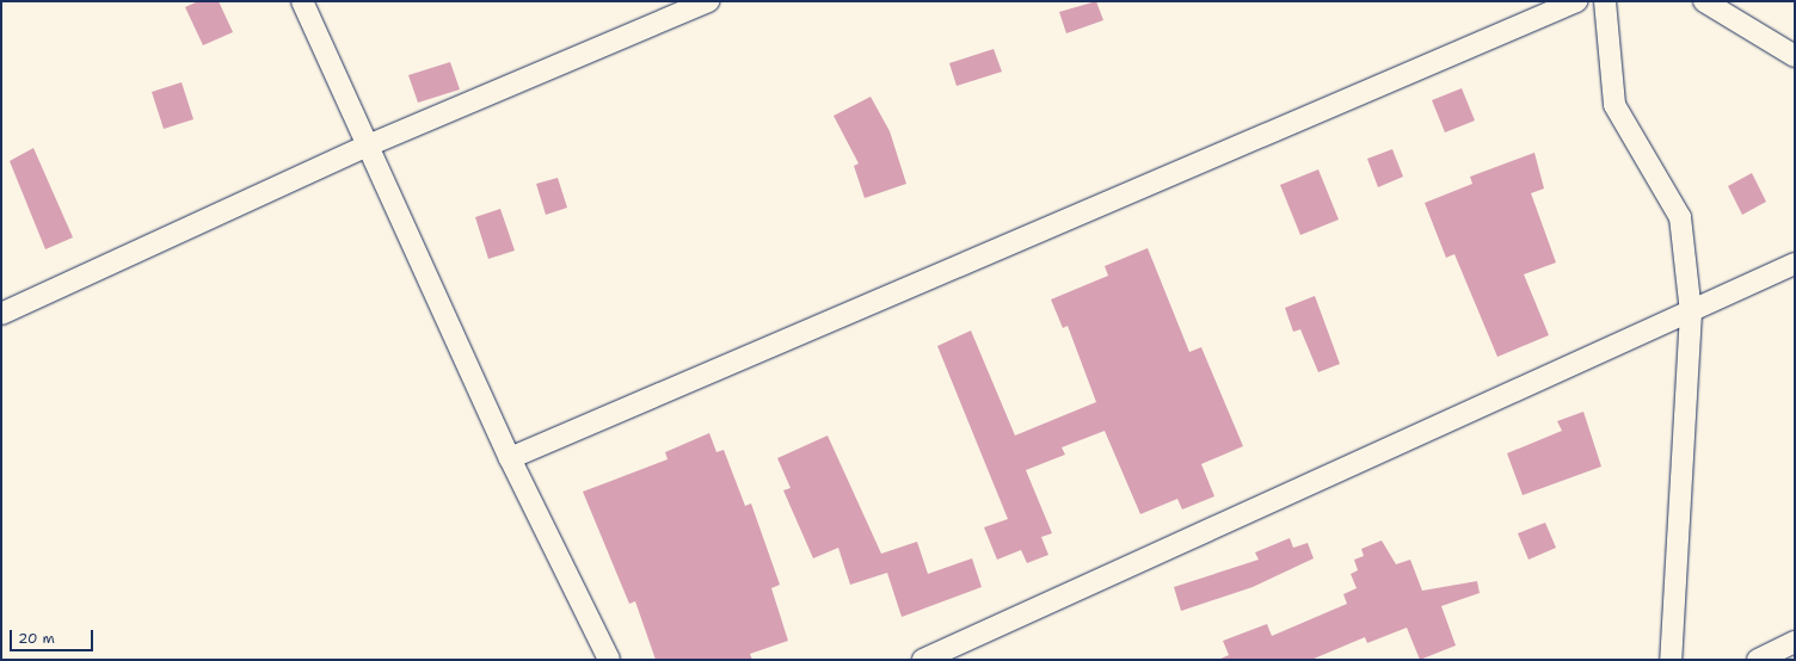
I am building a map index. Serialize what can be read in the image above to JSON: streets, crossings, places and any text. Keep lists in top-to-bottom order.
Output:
{
  "scale_bar": "20 m"
}
